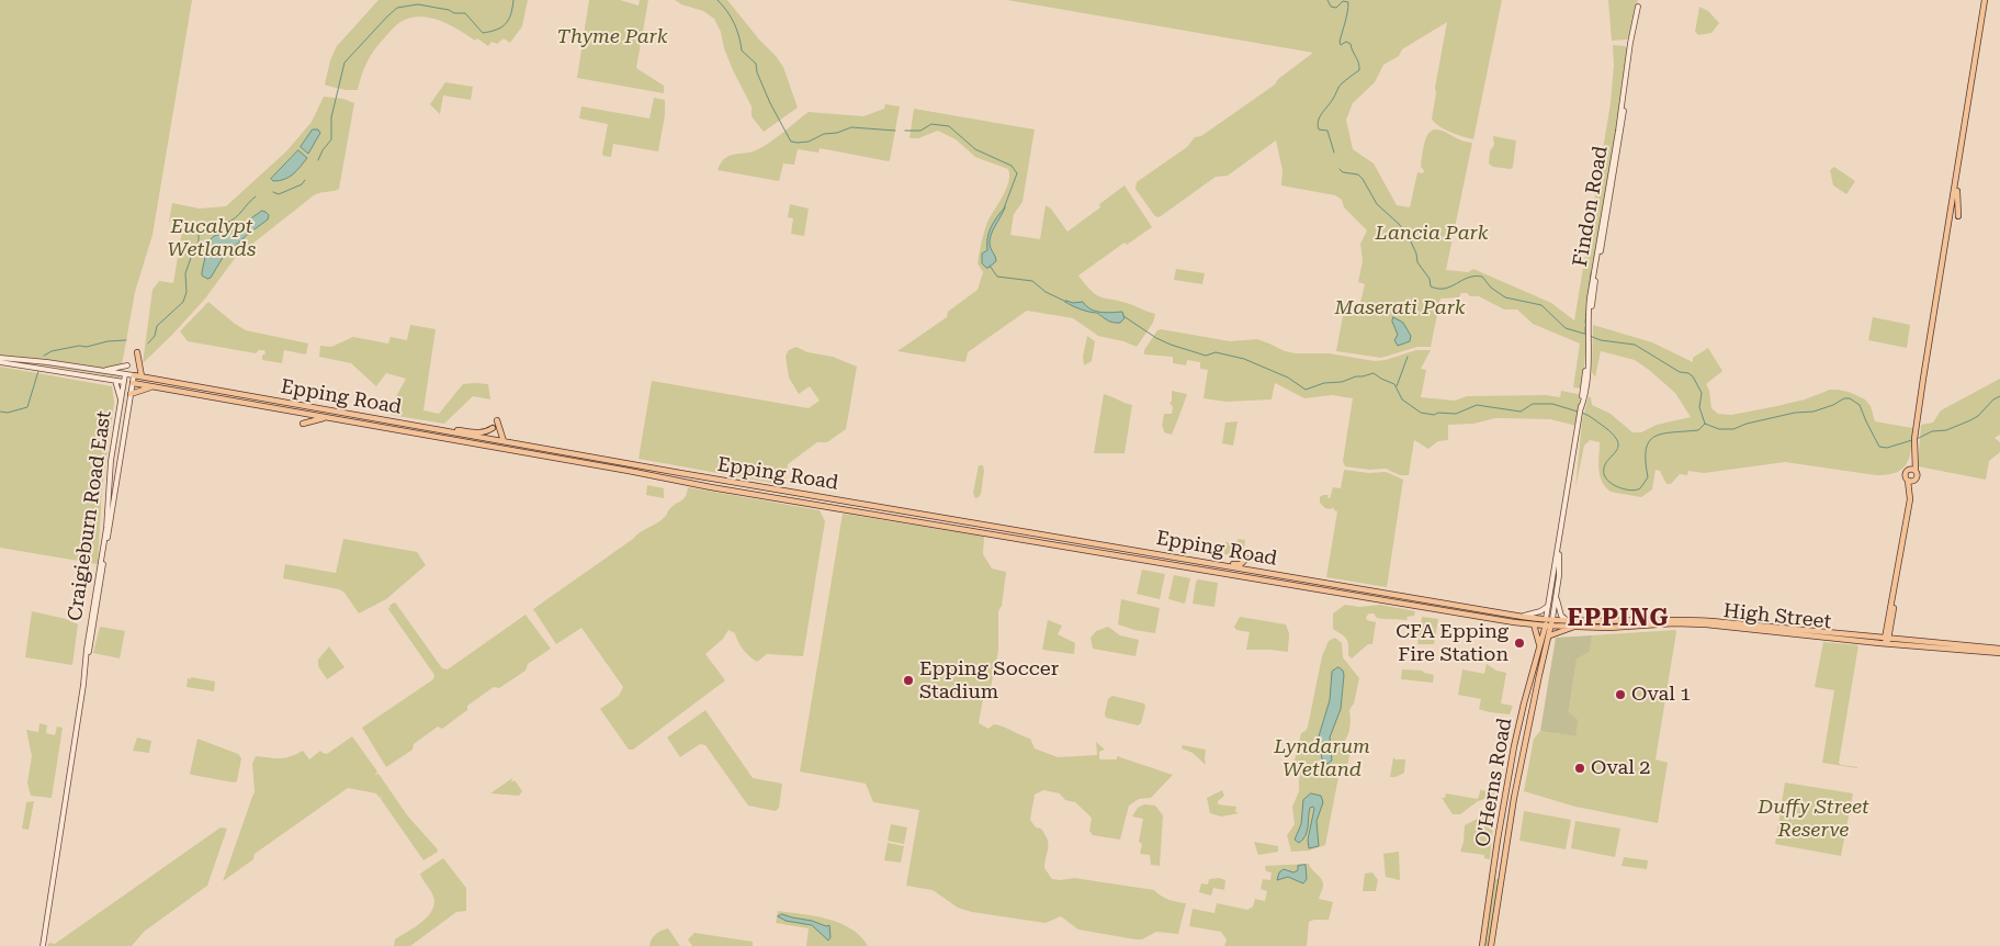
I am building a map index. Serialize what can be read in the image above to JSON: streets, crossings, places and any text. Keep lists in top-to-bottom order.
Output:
{
  "streets": {
    "main road": [
      "Findon Road",
      "Epping Road",
      "Craigieburn Road East",
      "High Street",
      "O'Herns Road"
    ]
  },
  "crossings": [
    ["Findon Road", "Epping Road"],
    ["Findon Road", "High Street"],
    ["Epping Road", "Craigieburn Road East"],
    ["Epping Road", "High Street"],
    ["Epping Road", "O'Herns Road"],
    ["High Street", "O'Herns Road"]
  ],
  "districts": ["EPPING"],
  "parks": [
    "Thyme Park",
    "Eucalypt Wetlands",
    "Lancia Park",
    "Maserati Park",
    "Lyndarum Wetland",
    "Duffy Street Reserve"
  ],
  "places": [
    "CFA Epping Fire Station",
    "Epping Soccer Stadium",
    "Oval 1",
    "Oval 2"
  ]
}
